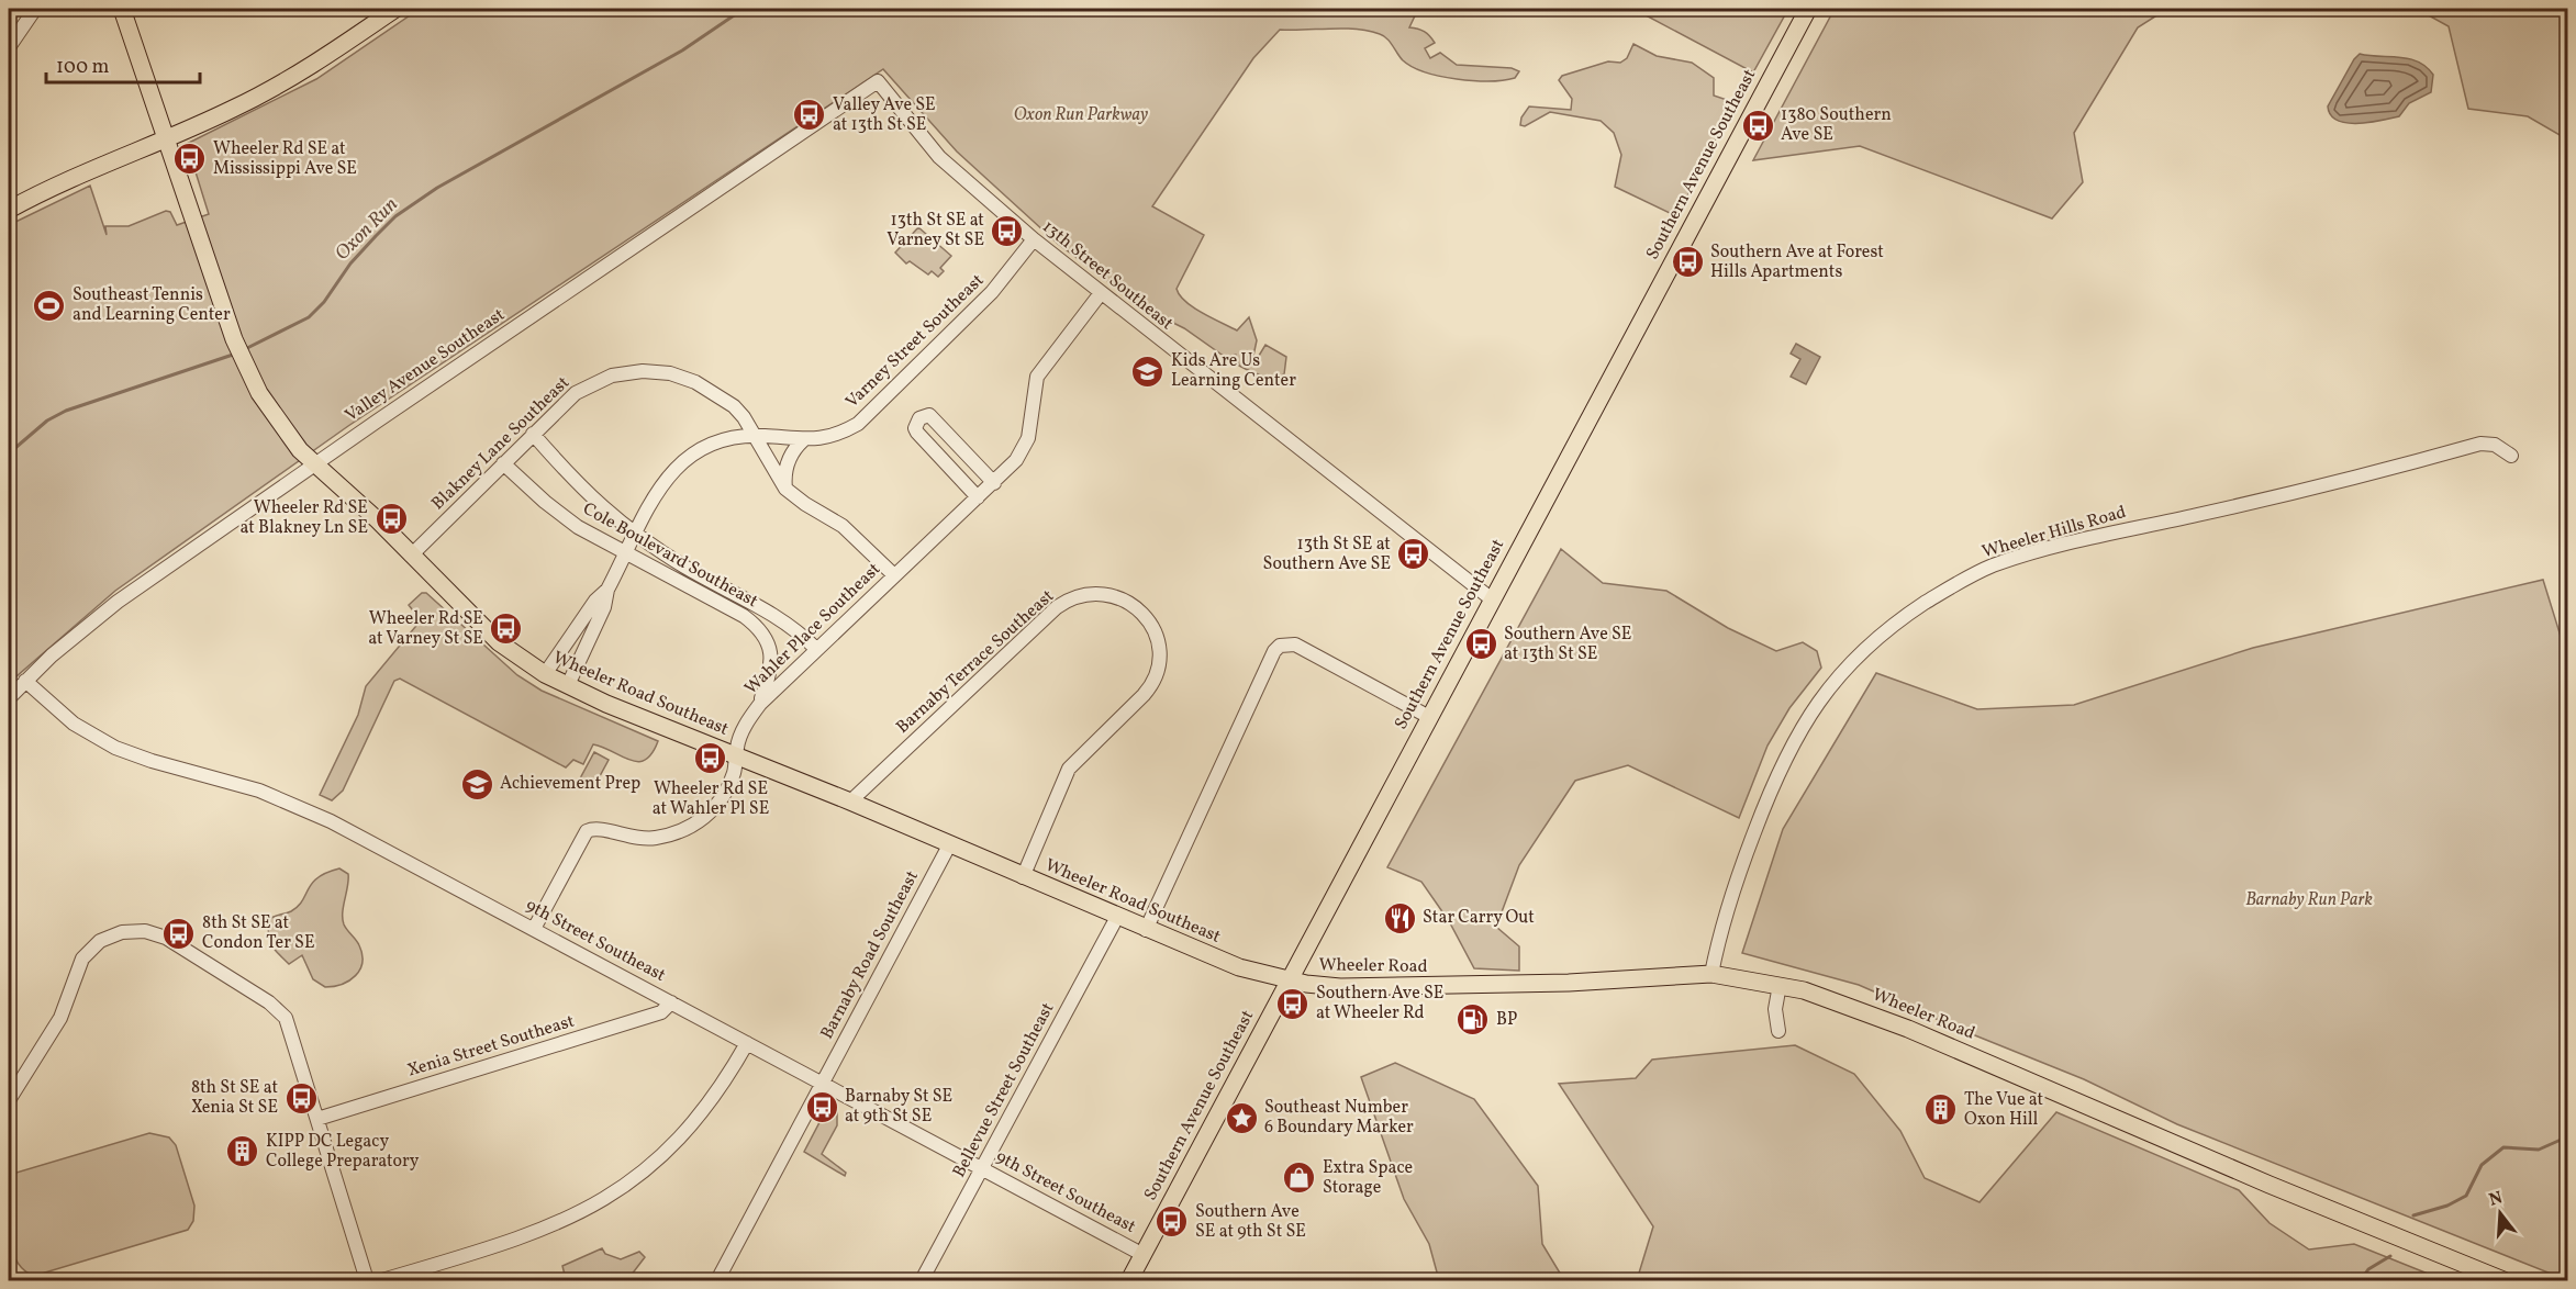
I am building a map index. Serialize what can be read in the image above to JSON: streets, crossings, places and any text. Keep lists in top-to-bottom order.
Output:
{
  "streets": {
    "main road": ["Southern Avenue Southeast", "Wheeler Road Southeast", "Wheeler Road"],
    "street": [
      "13th Street Southeast",
      "Varney Street Southeast",
      "Valley Avenue Southeast",
      "Blakney Lane Southeast",
      "Wheeler Hills Road",
      "Cole Boulevard Southeast",
      "Wahler Place Southeast",
      "Barnaby Terrace Southeast",
      "9th Street Southeast",
      "Barnaby Road Southeast",
      "Xenia Street Southeast",
      "Bellevue Street Southeast"
    ]
  },
  "crossings": [
    ["Southern Avenue Southeast", "13th Street Southeast"],
    ["Southern Avenue Southeast", "Wheeler Road Southeast"],
    ["Southern Avenue Southeast", "9th Street Southeast"],
    ["Southern Avenue Southeast", "Wheeler Road"],
    ["13th Street Southeast", "Varney Street Southeast"],
    ["13th Street Southeast", "Valley Avenue Southeast"],
    ["13th Street Southeast", "Wahler Place Southeast"],
    ["Varney Street Southeast", "Blakney Lane Southeast"],
    ["Varney Street Southeast", "Cole Boulevard Southeast"],
    ["Varney Street Southeast", "Wheeler Road Southeast"],
    ["Valley Avenue Southeast", "Wheeler Road Southeast"],
    ["Valley Avenue Southeast", "9th Street Southeast"],
    ["Blakney Lane Southeast", "Cole Boulevard Southeast"],
    ["Blakney Lane Southeast", "Wahler Place Southeast"],
    ["Blakney Lane Southeast", "Wheeler Road Southeast"],
    ["Wheeler Hills Road", "Wheeler Road"],
    ["Cole Boulevard Southeast", "Wahler Place Southeast"],
    ["Wahler Place Southeast", "Wheeler Road Southeast"],
    ["Wahler Place Southeast", "9th Street Southeast"],
    ["Barnaby Terrace Southeast", "Wheeler Road Southeast"],
    ["Wheeler Road Southeast", "Barnaby Road Southeast"],
    ["Wheeler Road Southeast", "Wheeler Road"],
    ["Wheeler Road Southeast", "Bellevue Street Southeast"],
    ["9th Street Southeast", "Barnaby Road Southeast"],
    ["9th Street Southeast", "Xenia Street Southeast"],
    ["9th Street Southeast", "Bellevue Street Southeast"]
  ],
  "water": ["Oxon Run"],
  "parks": ["Oxon Run Parkway", "Barnaby Run Park"],
  "places": {
    "bus stop": [
      "Valley Ave SE at 13th St SE",
      "1380 Southern Ave SE",
      "Wheeler Rd SE at Mississippi Ave SE",
      "13th St SE at Varney St SE",
      "Southern Ave at Forest Hills Apartments",
      "Wheeler Rd SE at Blakney Ln SE",
      "13th St SE at Southern Ave SE",
      "Wheeler Rd SE at Varney St SE",
      "Southern Ave SE at 13th St SE",
      "Wheeler Rd SE at Wahler Pl SE",
      "8th St SE at Condon Ter SE",
      "Southern Ave SE at Wheeler Rd",
      "8th St SE at Xenia St SE",
      "Barnaby St SE at 9th St SE",
      "Southern Ave SE at 9th St SE"
    ],
    "sports": ["Southeast Tennis and Learning Center"],
    "school or university": ["Kids Are Us Learning Center", "Achievement Prep"],
    "restaurant": ["Star Carry Out"],
    "fuel station": ["BP"],
    "building": ["The Vue at Oxon Hill", "KIPP DC Legacy College Preparatory"],
    "place": ["Southeast Number 6 Boundary Marker"],
    "shop": ["Extra Space Storage"]
  },
  "scale_bar": "100 m",
  "north": "top"
}
